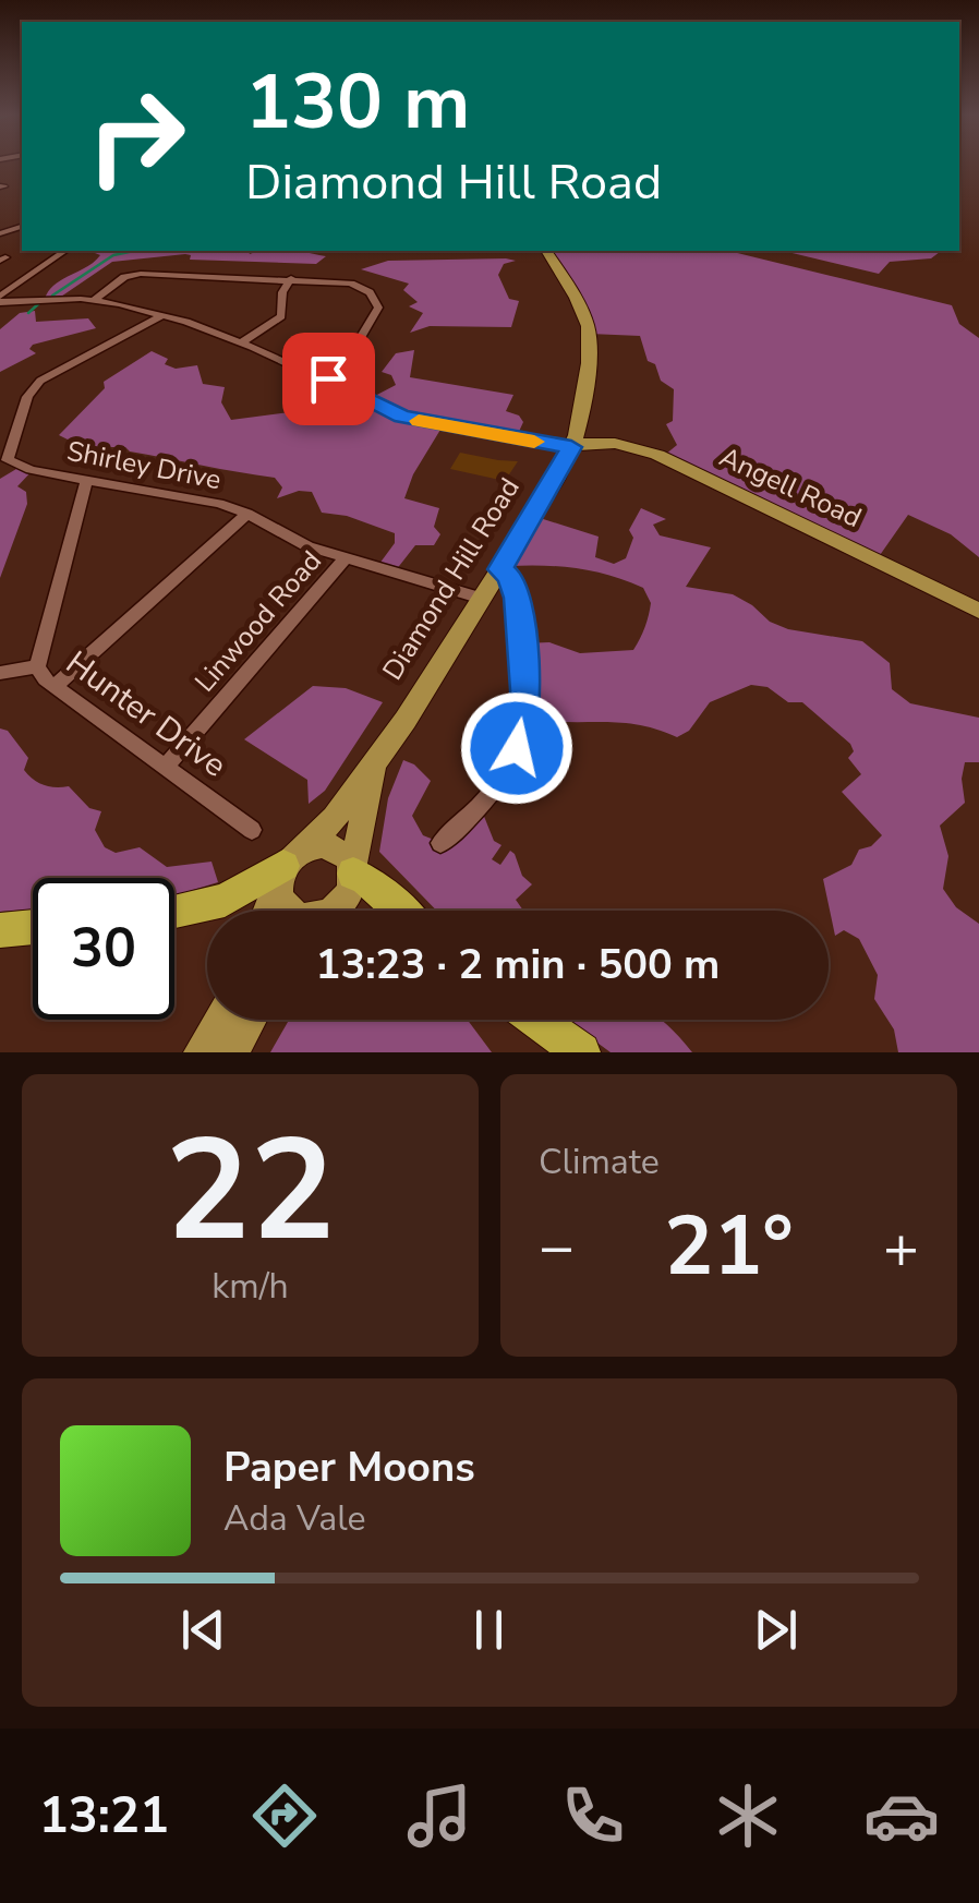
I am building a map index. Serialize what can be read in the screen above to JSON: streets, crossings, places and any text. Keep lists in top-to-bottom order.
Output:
{
  "streets": {
    "main road": ["Angell Road", "Diamond Hill Road"],
    "street": ["Shirley Drive", "Linwood Road", "Hunter Drive"]
  },
  "crossings": [
    ["Shirley Drive", "Diamond Hill Road"],
    ["Shirley Drive", "Linwood Road"],
    ["Angell Road", "Diamond Hill Road"],
    ["Linwood Road", "Hunter Drive"]
  ],
  "page": {
    "turn": ["130 m", "Diamond Hill Road"],
    "limit": "30",
    "trip": "13:23 · 2 min · 500 m",
    "tile": [
      ["22", "km/h"],
      "Climate"
    ],
    "heat": ["−", "21°", "+"],
    "song": ["Paper Moons", "Ada Vale"],
    "tabs": "13:21"
  }
}
